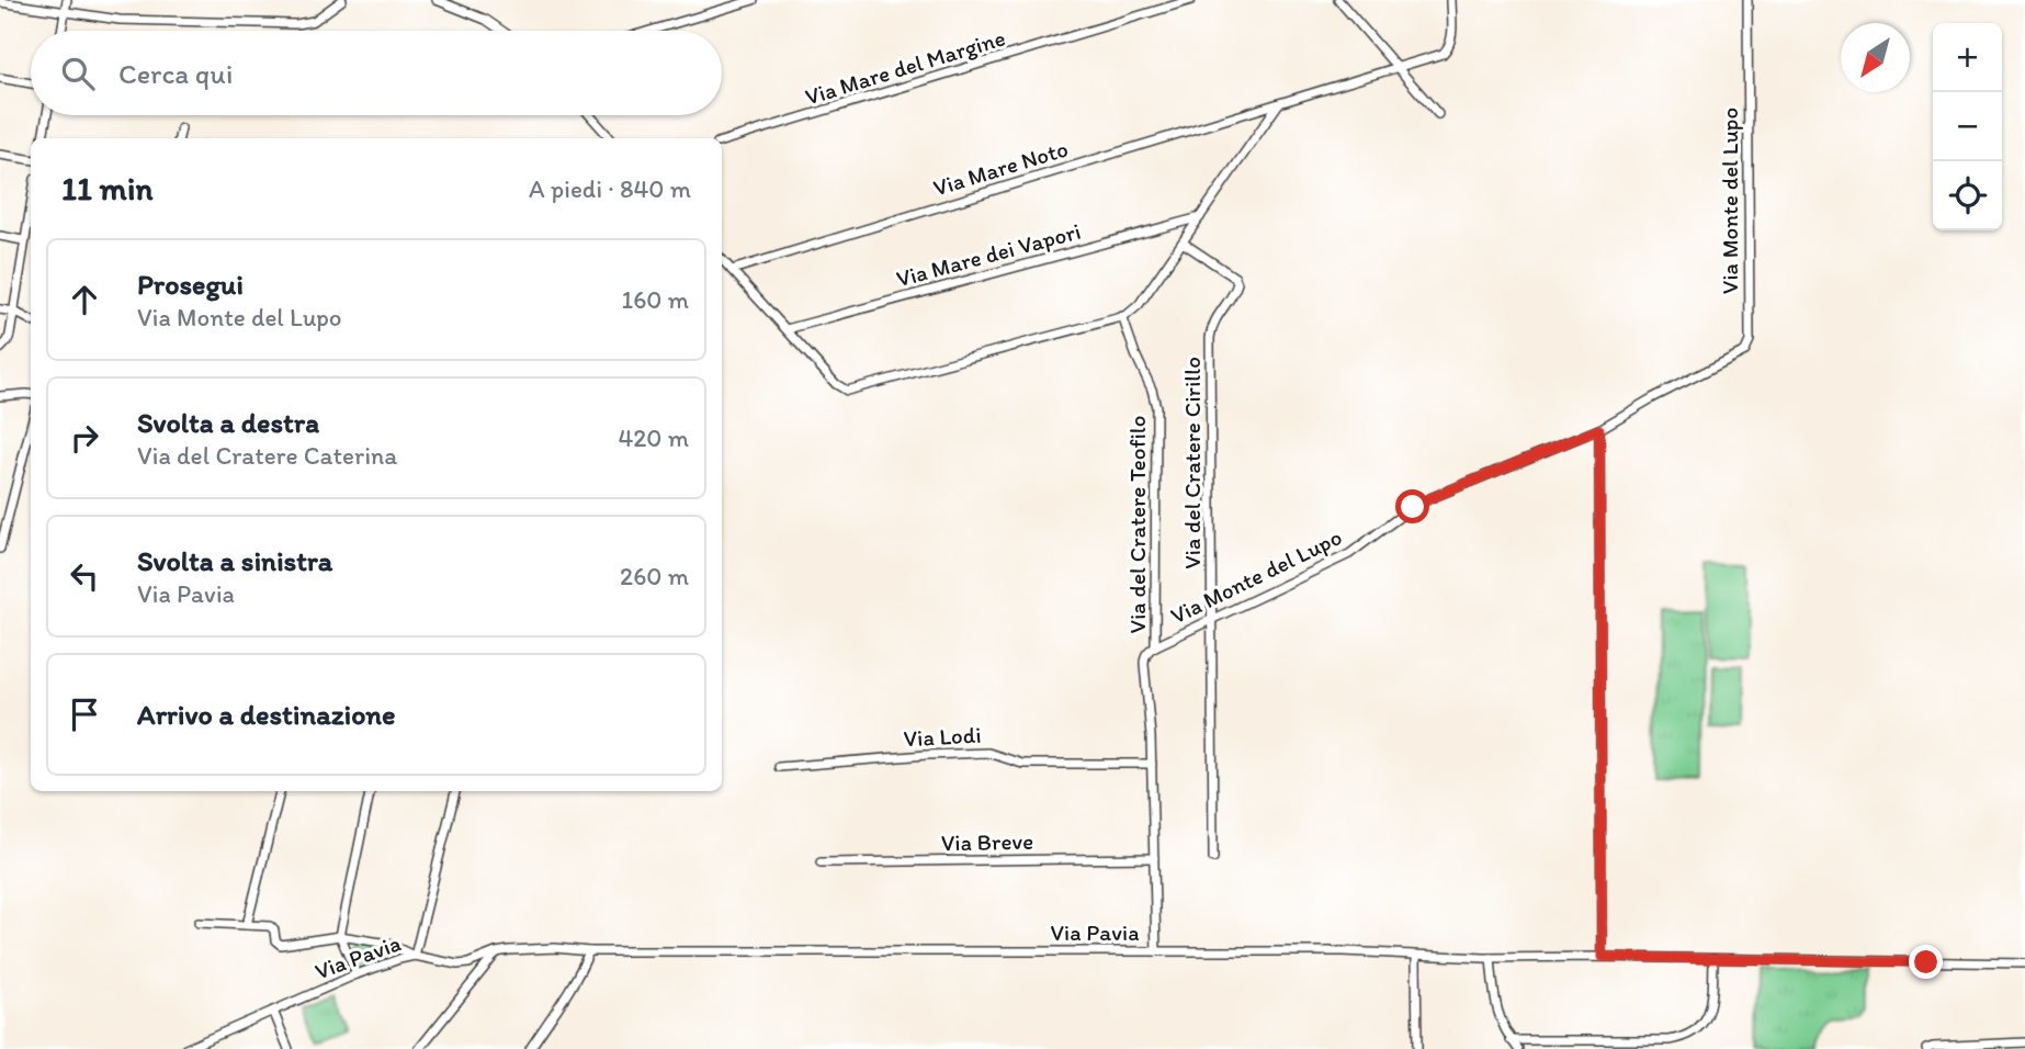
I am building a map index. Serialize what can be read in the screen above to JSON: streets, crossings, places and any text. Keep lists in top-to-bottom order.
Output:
{
  "streets": {
    "street": [
      "Via Mare del Margine",
      "Via Mare Noto",
      "Via Monte del Lupo",
      "Via Mare dei Vapori",
      "Via del Cratere Cirillo",
      "Via del Cratere Teofilo",
      "Via Lodi",
      "Via Breve",
      "Via Pavia"
    ]
  },
  "crossings": [
    ["Via Monte del Lupo", "Via del Cratere Cirillo"],
    ["Via Monte del Lupo", "Via del Cratere Teofilo"],
    ["Via Monte del Lupo", "Via Lodi"],
    ["Via Monte del Lupo", "Via Breve"],
    ["Via Monte del Lupo", "Via Pavia"]
  ],
  "north": "bottom left",
  "page": {
    "map_buttons": ["+", "−"],
    "search": "Cerca qui",
    "heading": ["11 min", "A piedi · 840 m"],
    "list": [
      ["Prosegui", "Via Monte del Lupo", "160 m"],
      ["Svolta a destra", "Via del Cratere Caterina", "420 m"],
      ["Svolta a sinistra", "Via Pavia", "260 m"],
      "Arrivo a destinazione"
    ]
  }
}
